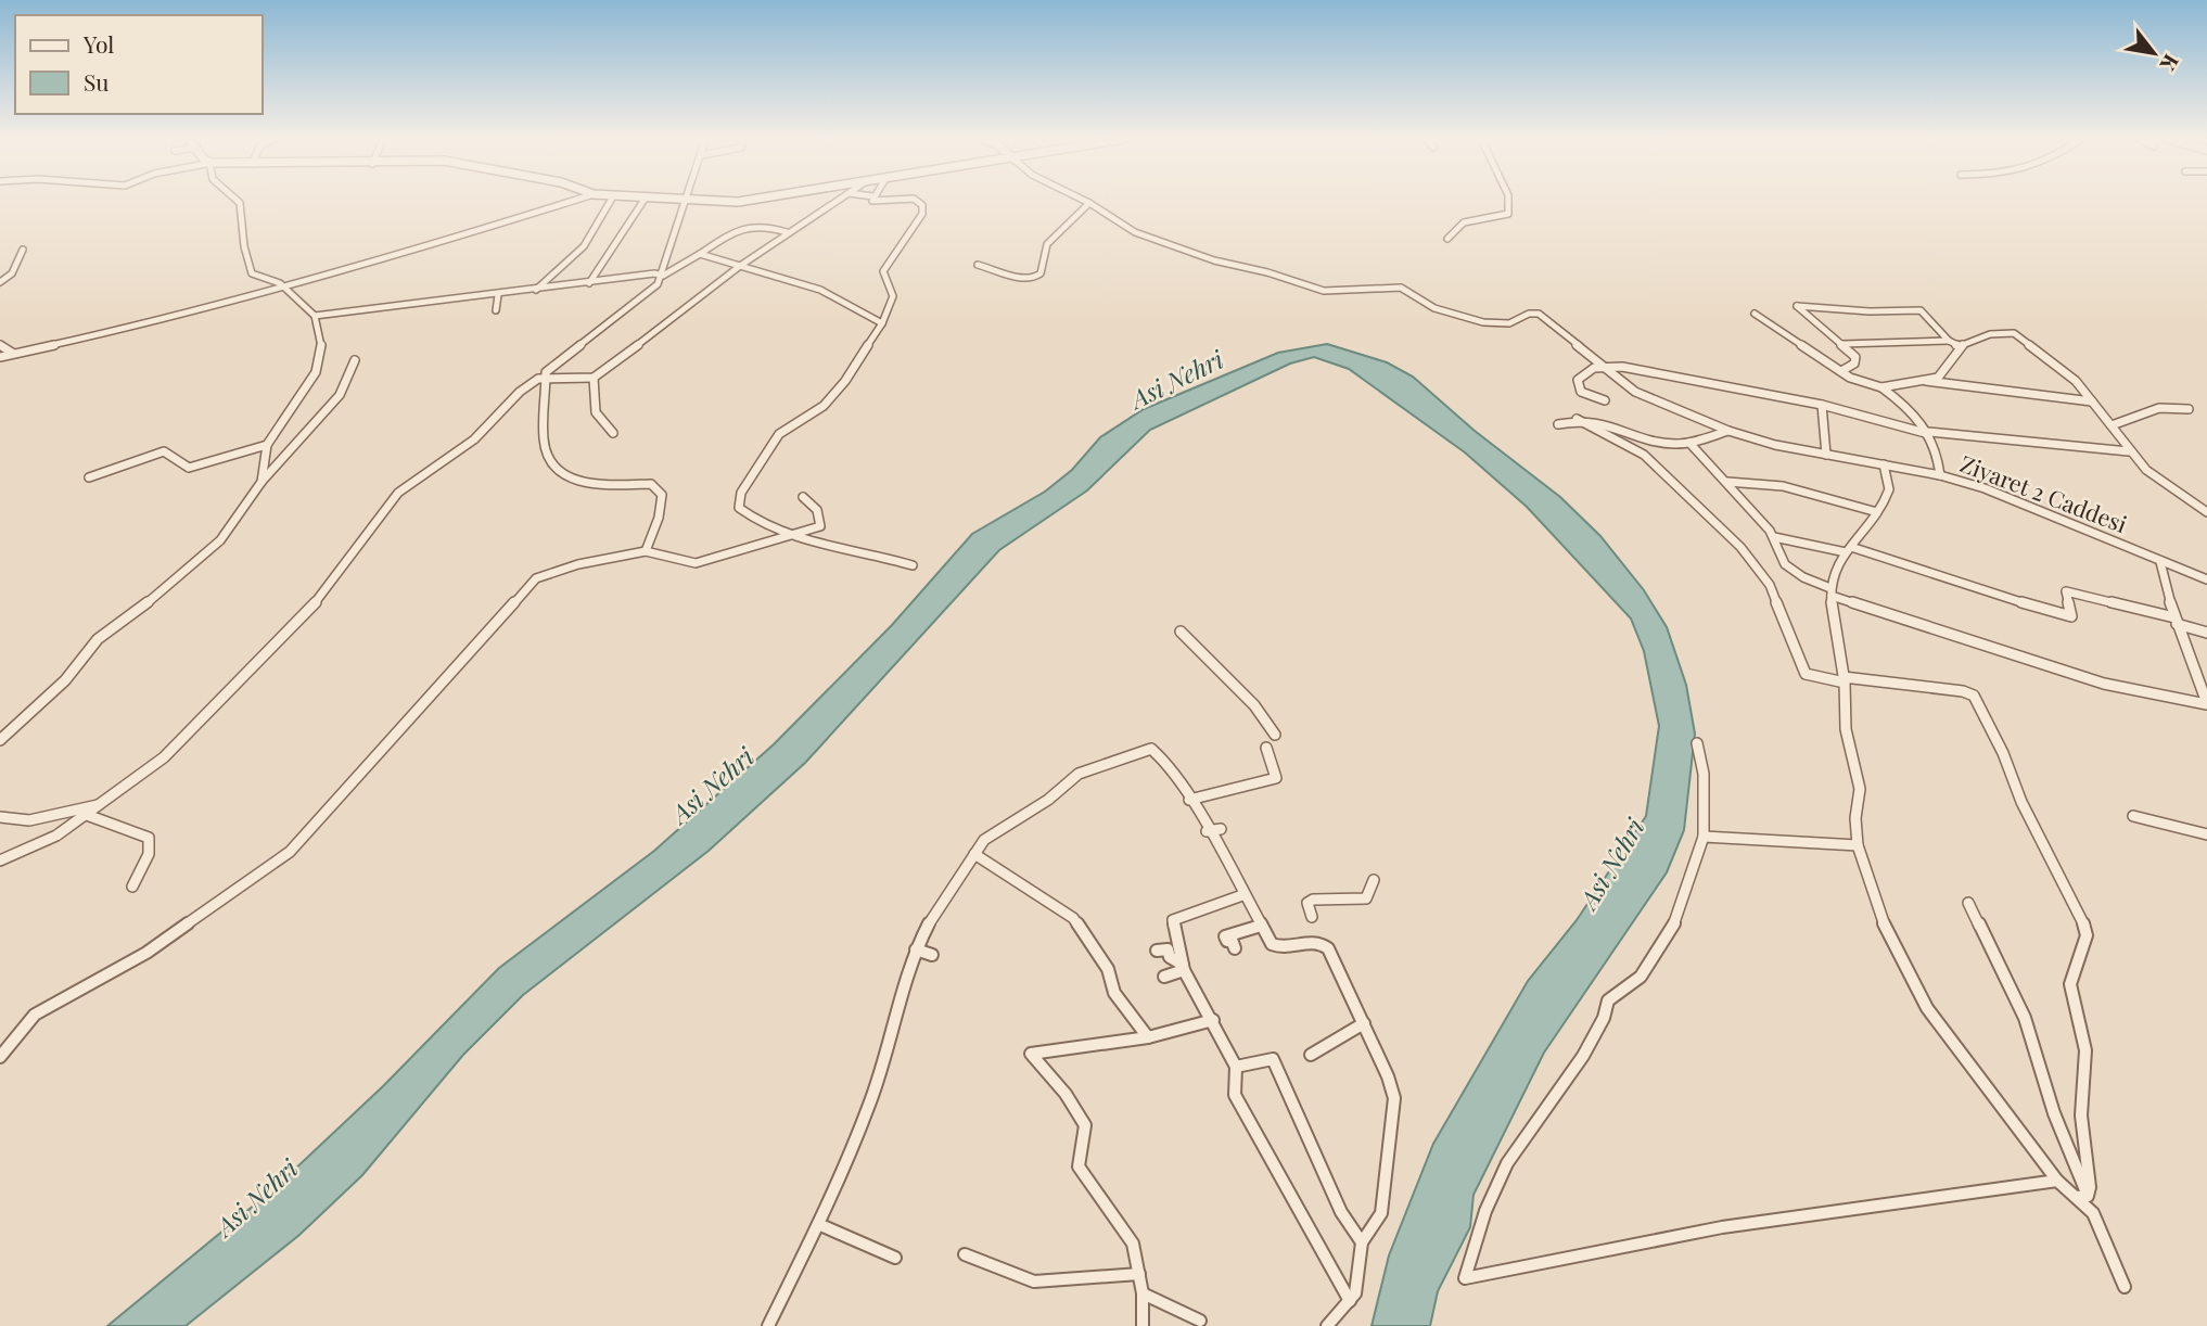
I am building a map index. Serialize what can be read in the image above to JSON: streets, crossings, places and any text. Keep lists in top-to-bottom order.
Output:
{
  "streets": {
    "street": ["Ziyaret 2 Caddesi"]
  },
  "water": ["Asi Nehri"],
  "legend": ["Yol", "Su"],
  "north": "bottom right"
}
